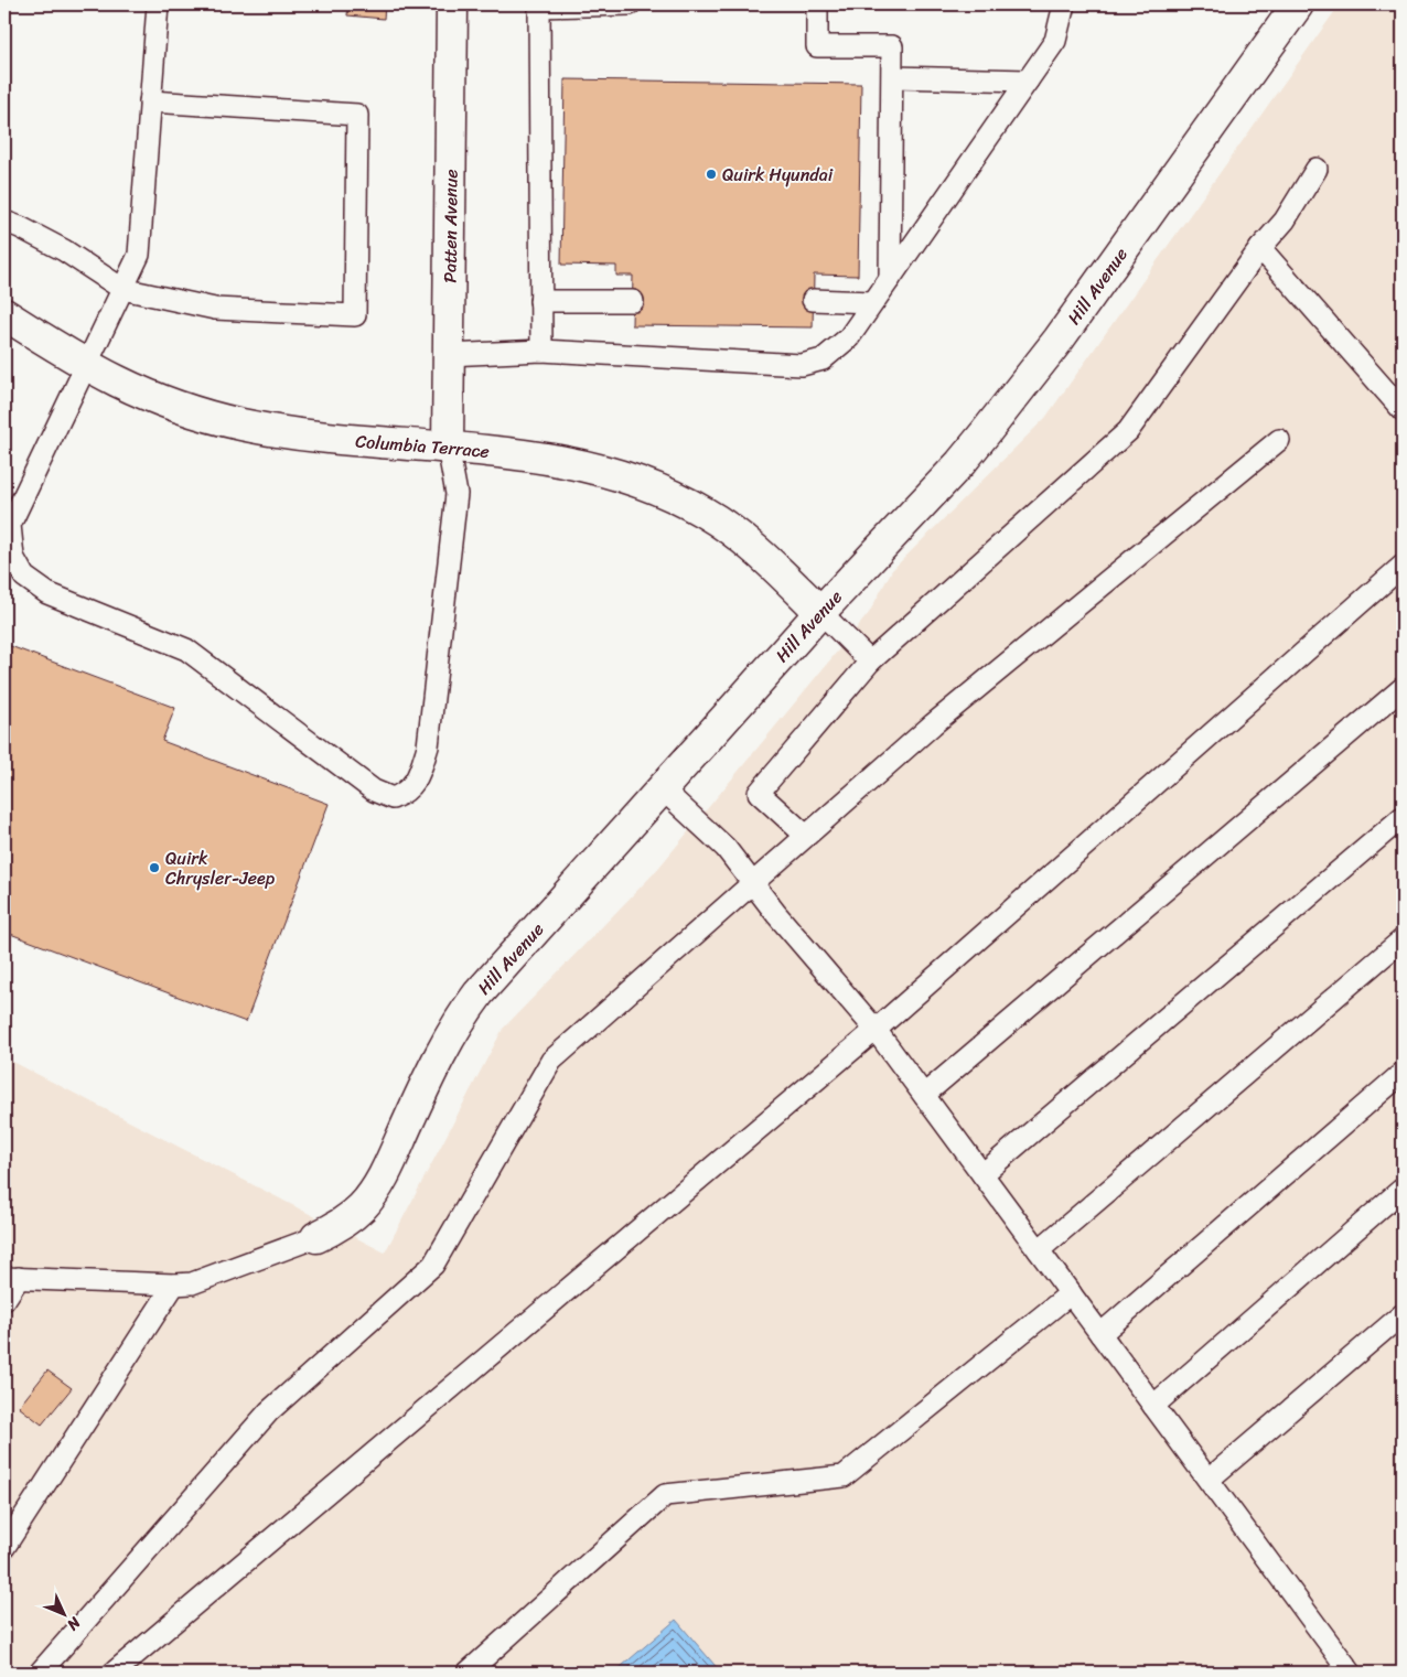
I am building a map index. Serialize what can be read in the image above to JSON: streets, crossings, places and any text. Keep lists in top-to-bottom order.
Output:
{
  "streets": {
    "street": ["Patten Avenue", "Hill Avenue", "Columbia Terrace"]
  },
  "crossings": [
    ["Patten Avenue", "Columbia Terrace"],
    ["Hill Avenue", "Columbia Terrace"]
  ],
  "places": ["Quirk Hyundai", "Quirk Chrysler-Jeep"],
  "north": "bottom right"
}
